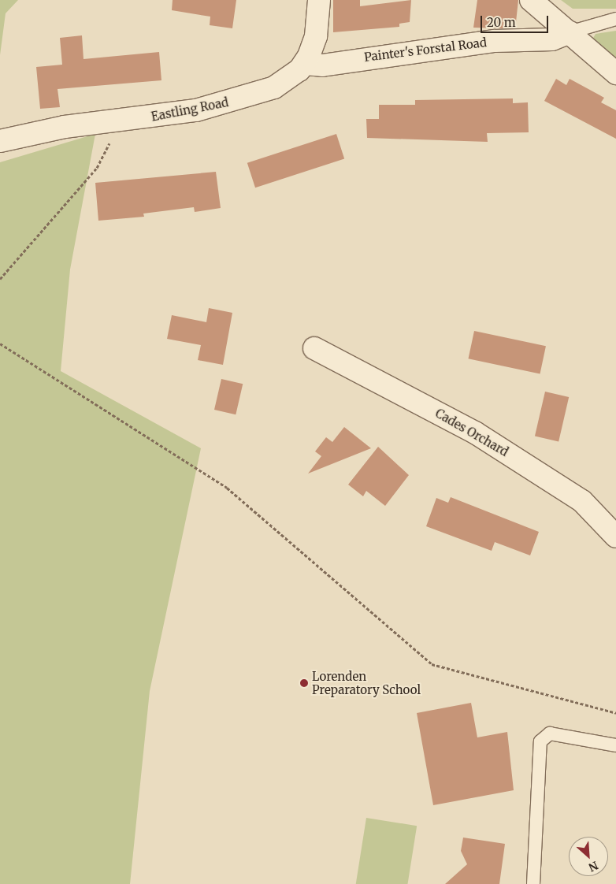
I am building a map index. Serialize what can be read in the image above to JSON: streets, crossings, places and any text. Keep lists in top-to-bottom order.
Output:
{
  "streets": {
    "street": ["Painter's Forstal Road", "Eastling Road", "Cades Orchard"]
  },
  "crossings": [
    ["Painter's Forstal Road", "Eastling Road"]
  ],
  "places": ["Lorenden Preparatory School"],
  "scale_bar": "20 m",
  "north": "bottom right"
}
